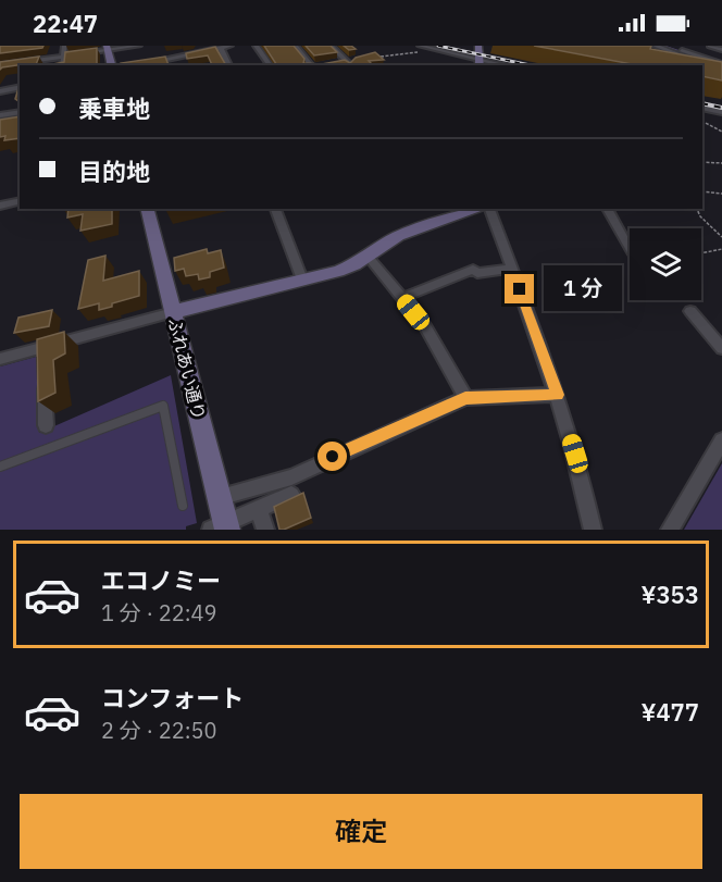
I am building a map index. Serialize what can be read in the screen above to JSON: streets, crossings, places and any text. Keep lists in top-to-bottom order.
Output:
{
  "streets": {
    "street": ["ふれあい通り"]
  },
  "page": {
    "status": "22:47",
    "banner": ["乗車地", "目的地"],
    "bubble": "1 分",
    "list": [
      {
        "name": "エコノミー",
        "note": "1 分 · 22:49",
        "value": "¥353"
      },
      {
        "name": "コンフォート",
        "note": "2 分 · 22:50",
        "value": "¥477"
      }
    ],
    "buttons": "確定"
  }
}
